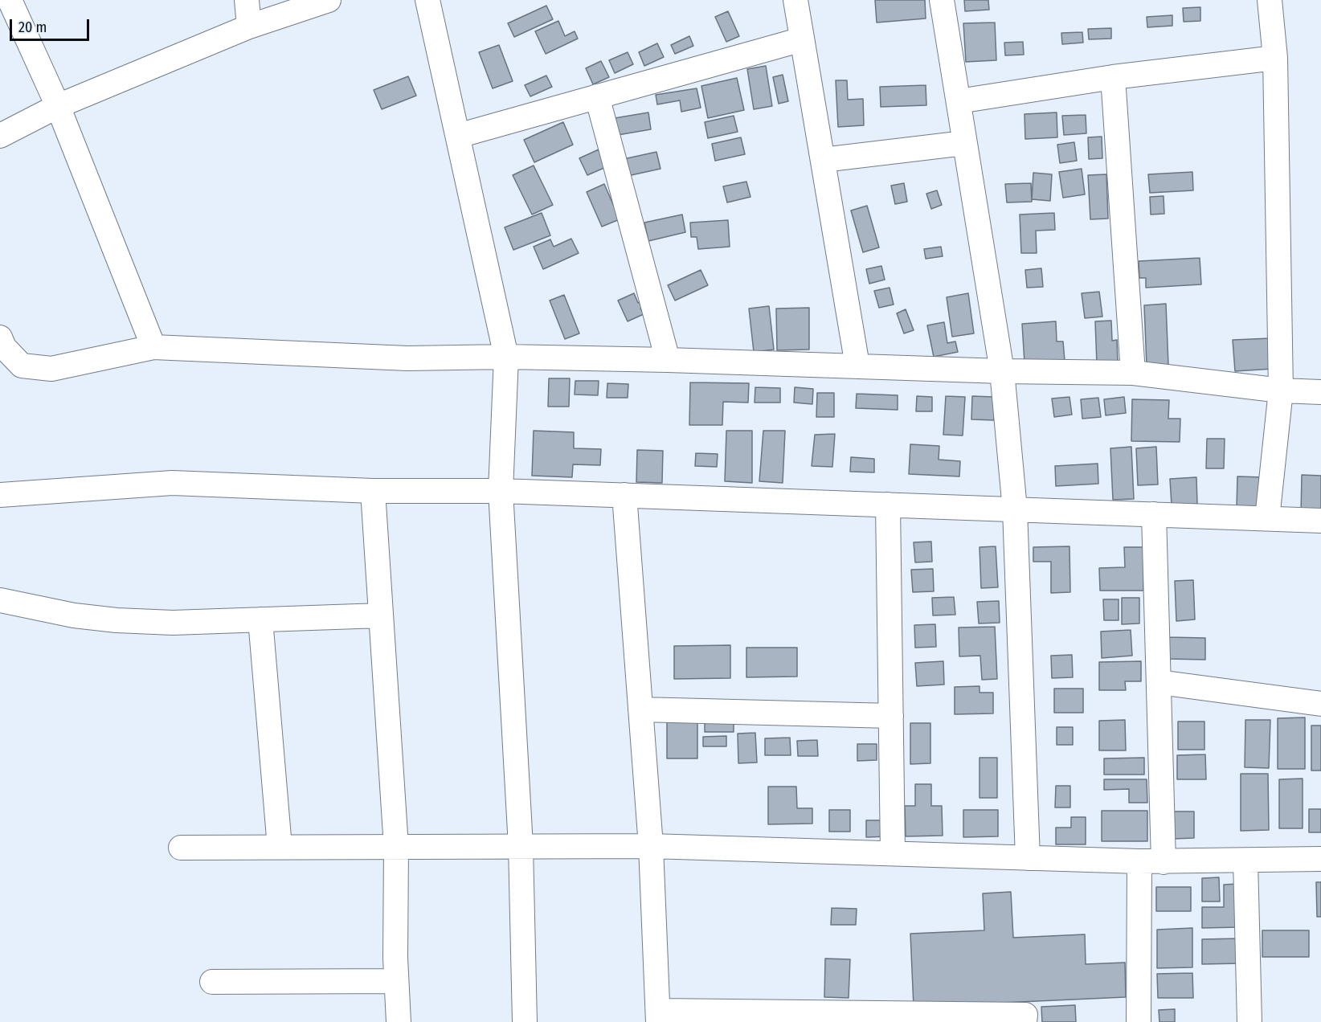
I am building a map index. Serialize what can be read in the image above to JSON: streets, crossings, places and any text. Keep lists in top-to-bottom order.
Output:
{
  "scale_bar": "20 m"
}
